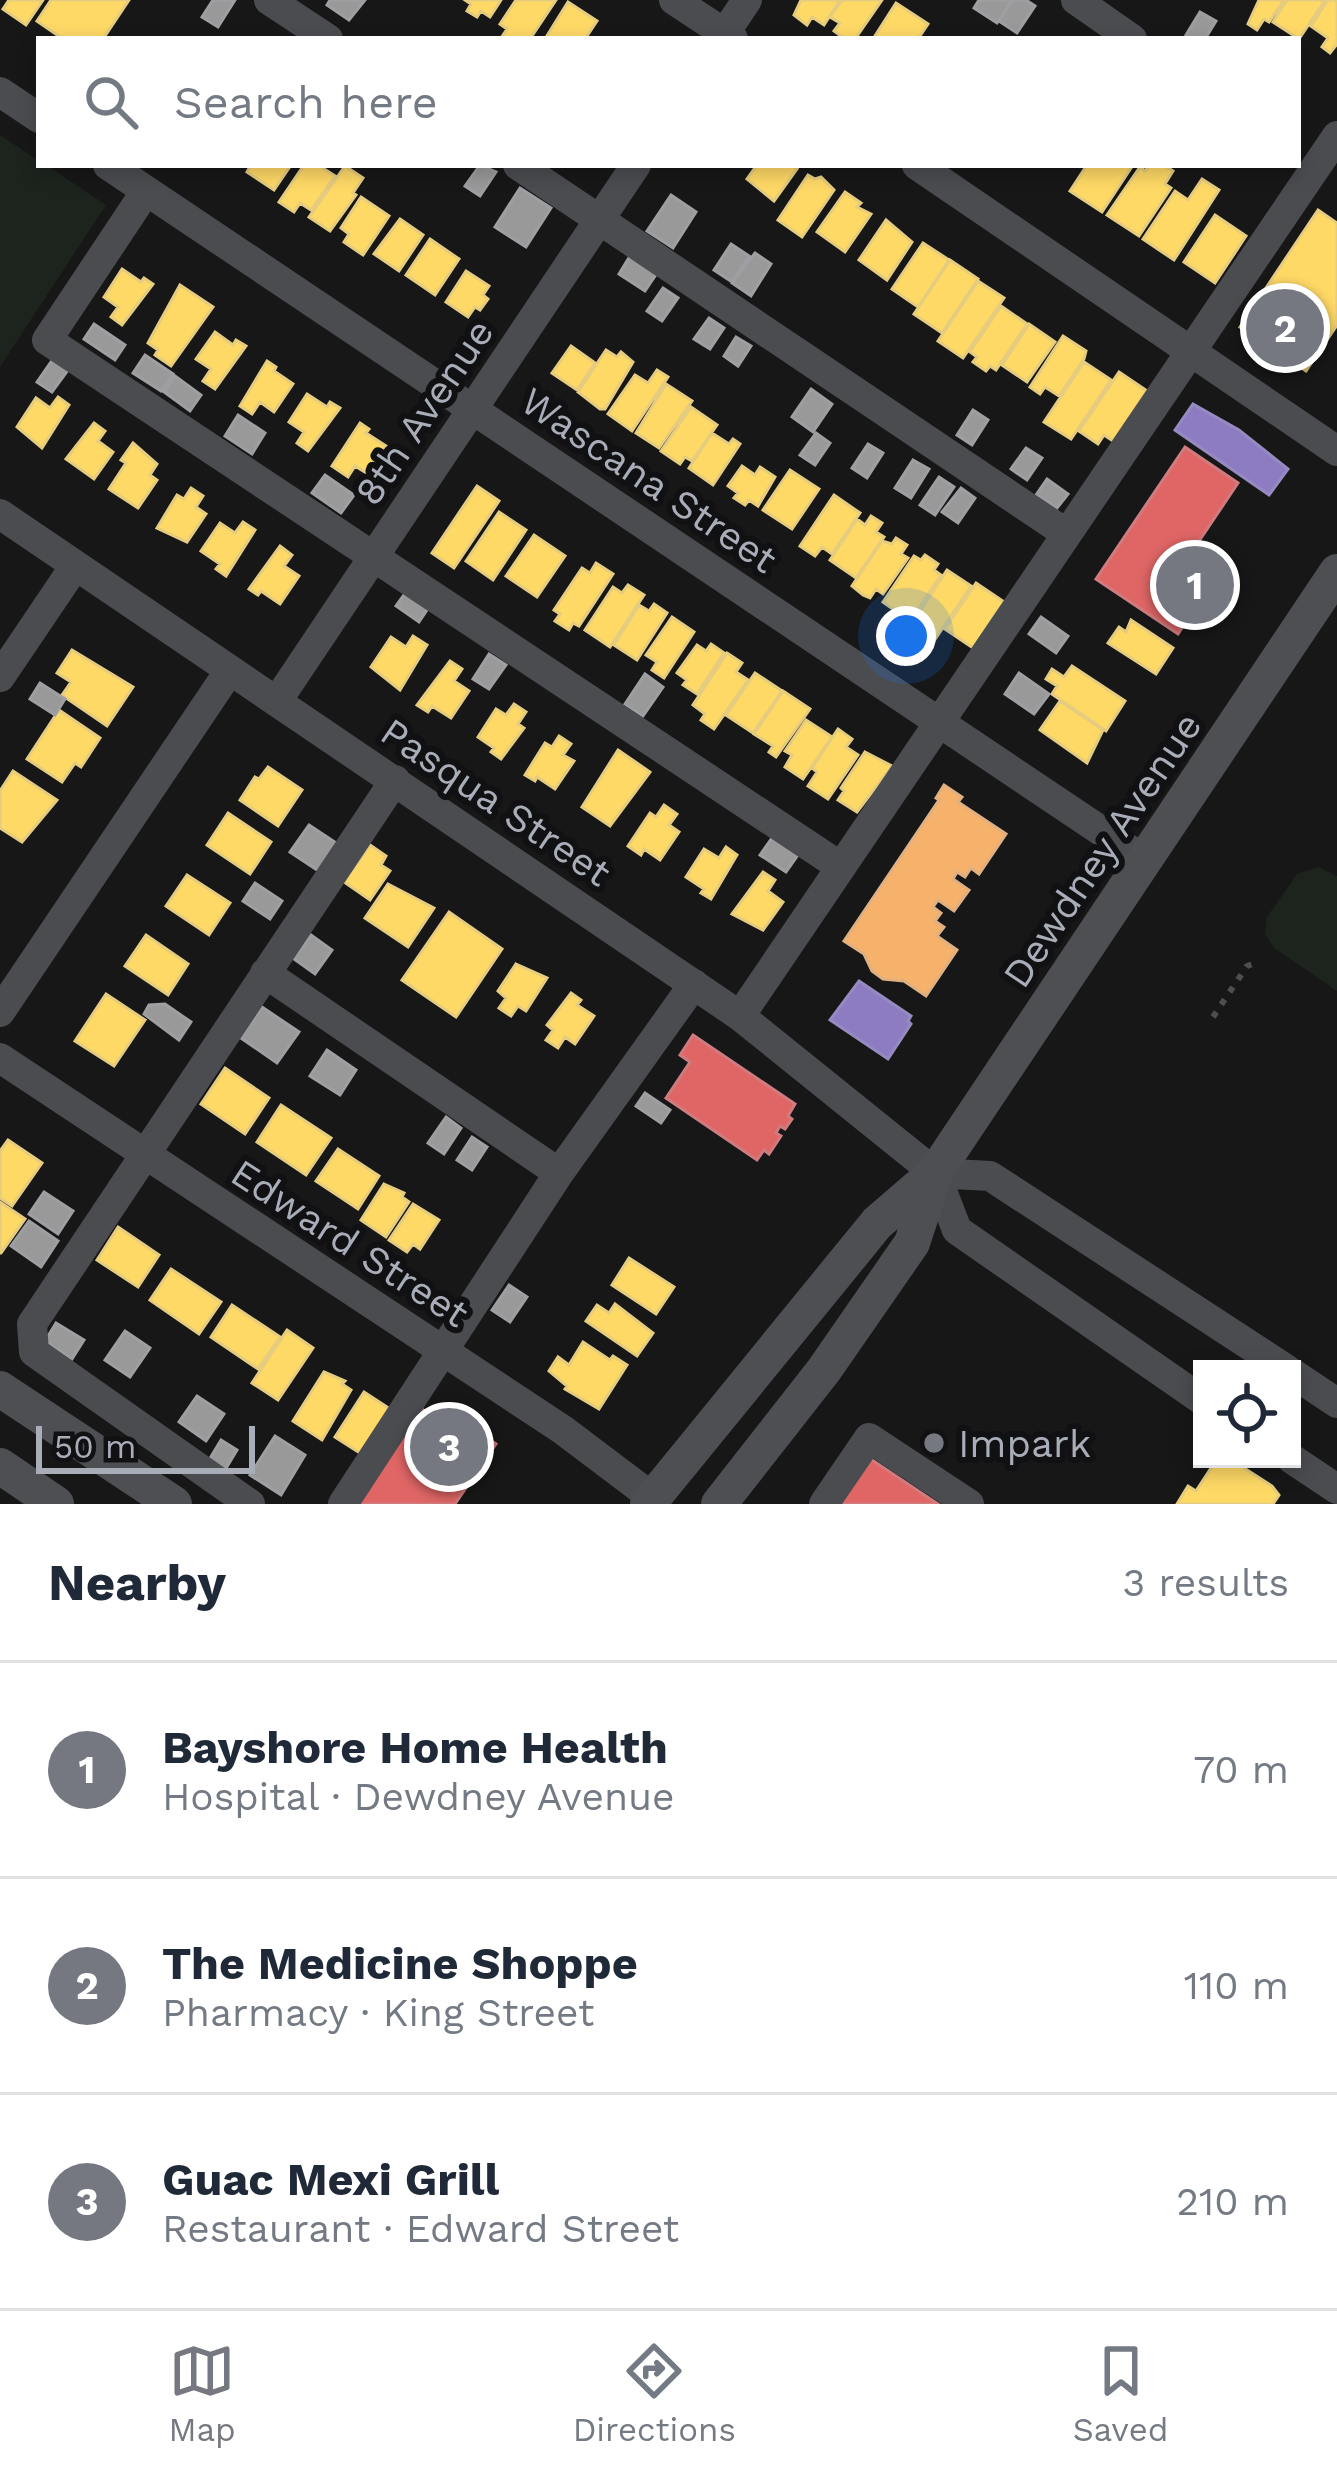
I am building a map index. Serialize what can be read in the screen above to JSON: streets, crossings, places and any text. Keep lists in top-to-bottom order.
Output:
{
  "streets": {
    "main road": ["Dewdney Avenue"],
    "street": [
      "8th Avenue",
      "Wascana Street",
      "Pasqua Street",
      "Edward Street"
    ]
  },
  "crossings": [
    ["8th Avenue", "Wascana Street"],
    ["8th Avenue", "Pasqua Street"],
    ["Wascana Street", "Dewdney Avenue"],
    ["Pasqua Street", "Dewdney Avenue"],
    ["Dewdney Avenue", "Edward Street"]
  ],
  "places": ["Impark"],
  "scale_bar": "50 m",
  "page": {
    "search": "Search here",
    "pins": ["2", "1", "3"],
    "scale": "50 m",
    "heading": ["Nearby", "3 results"],
    "list": [
      {
        "mark": "1",
        "name": "Bayshore Home Health",
        "note": "Hospital · Dewdney Avenue",
        "value": "70 m"
      },
      {
        "mark": "2",
        "name": "The Medicine Shoppe",
        "note": "Pharmacy · King Street",
        "value": "110 m"
      },
      {
        "mark": "3",
        "name": "Guac Mexi Grill",
        "note": "Restaurant · Edward Street",
        "value": "210 m"
      }
    ],
    "nav": ["Map", "Directions", "Saved"]
  }
}
